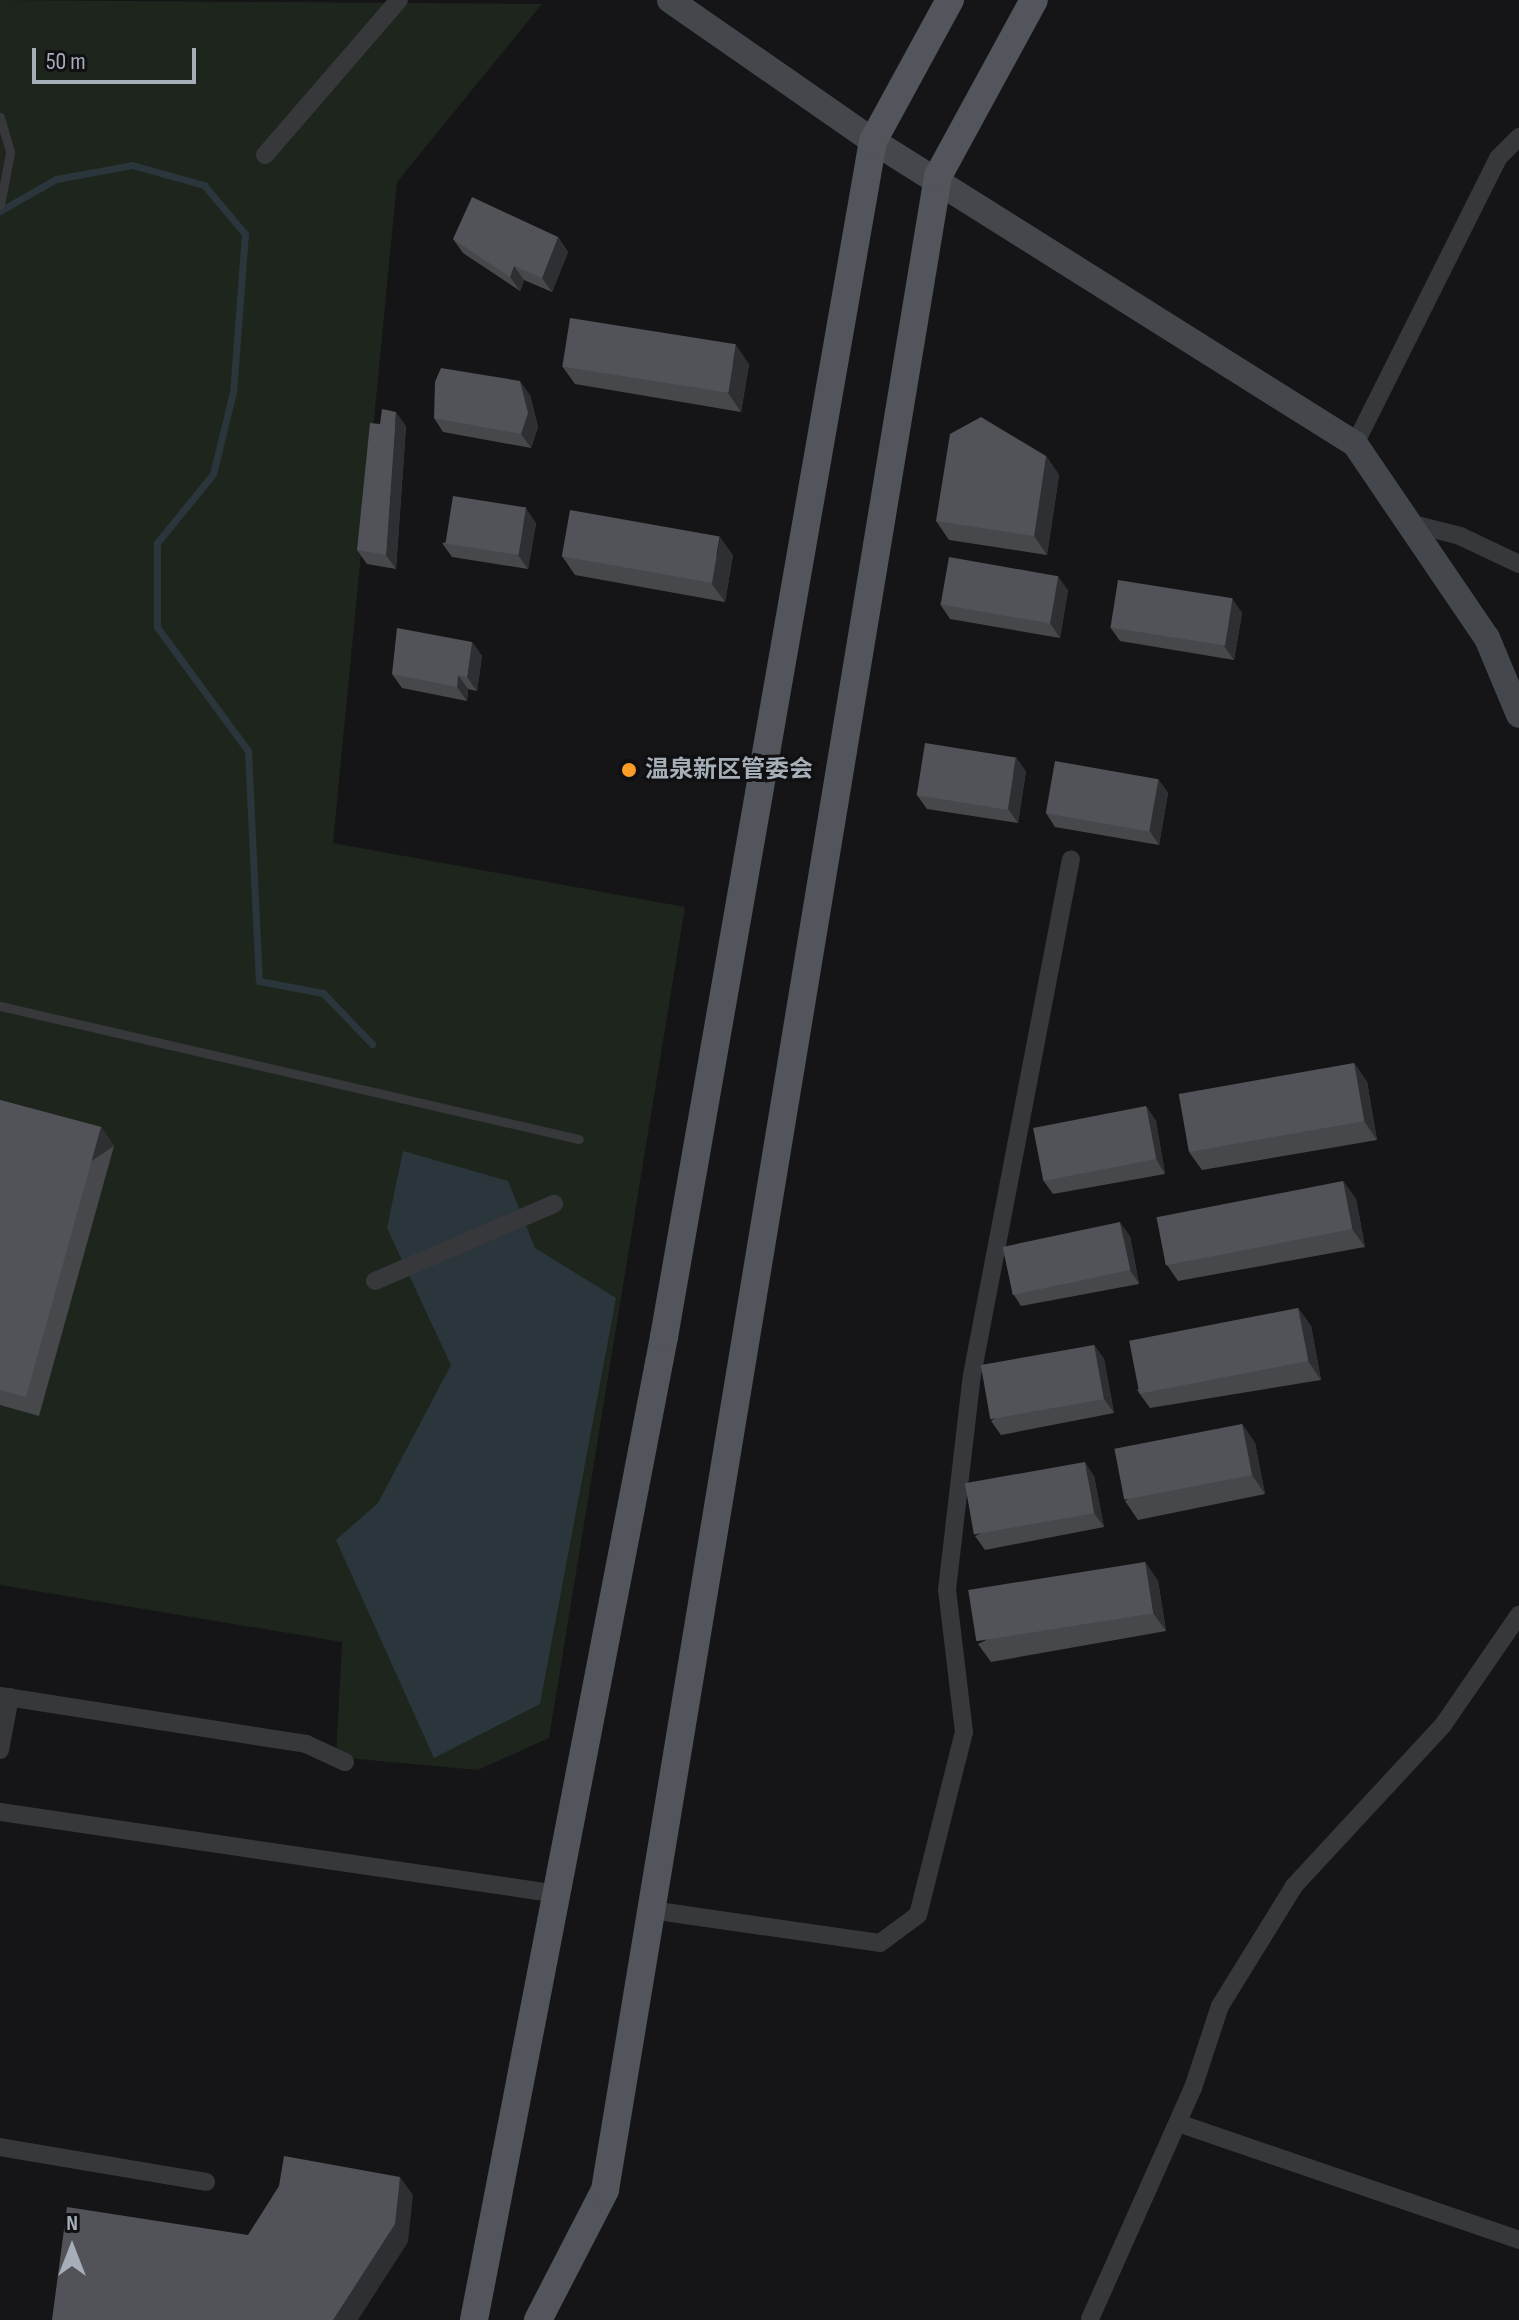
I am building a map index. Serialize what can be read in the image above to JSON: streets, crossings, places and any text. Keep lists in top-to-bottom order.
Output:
{
  "places": ["温泉新区管委会"],
  "scale_bar": "50 m",
  "north": "top"
}
